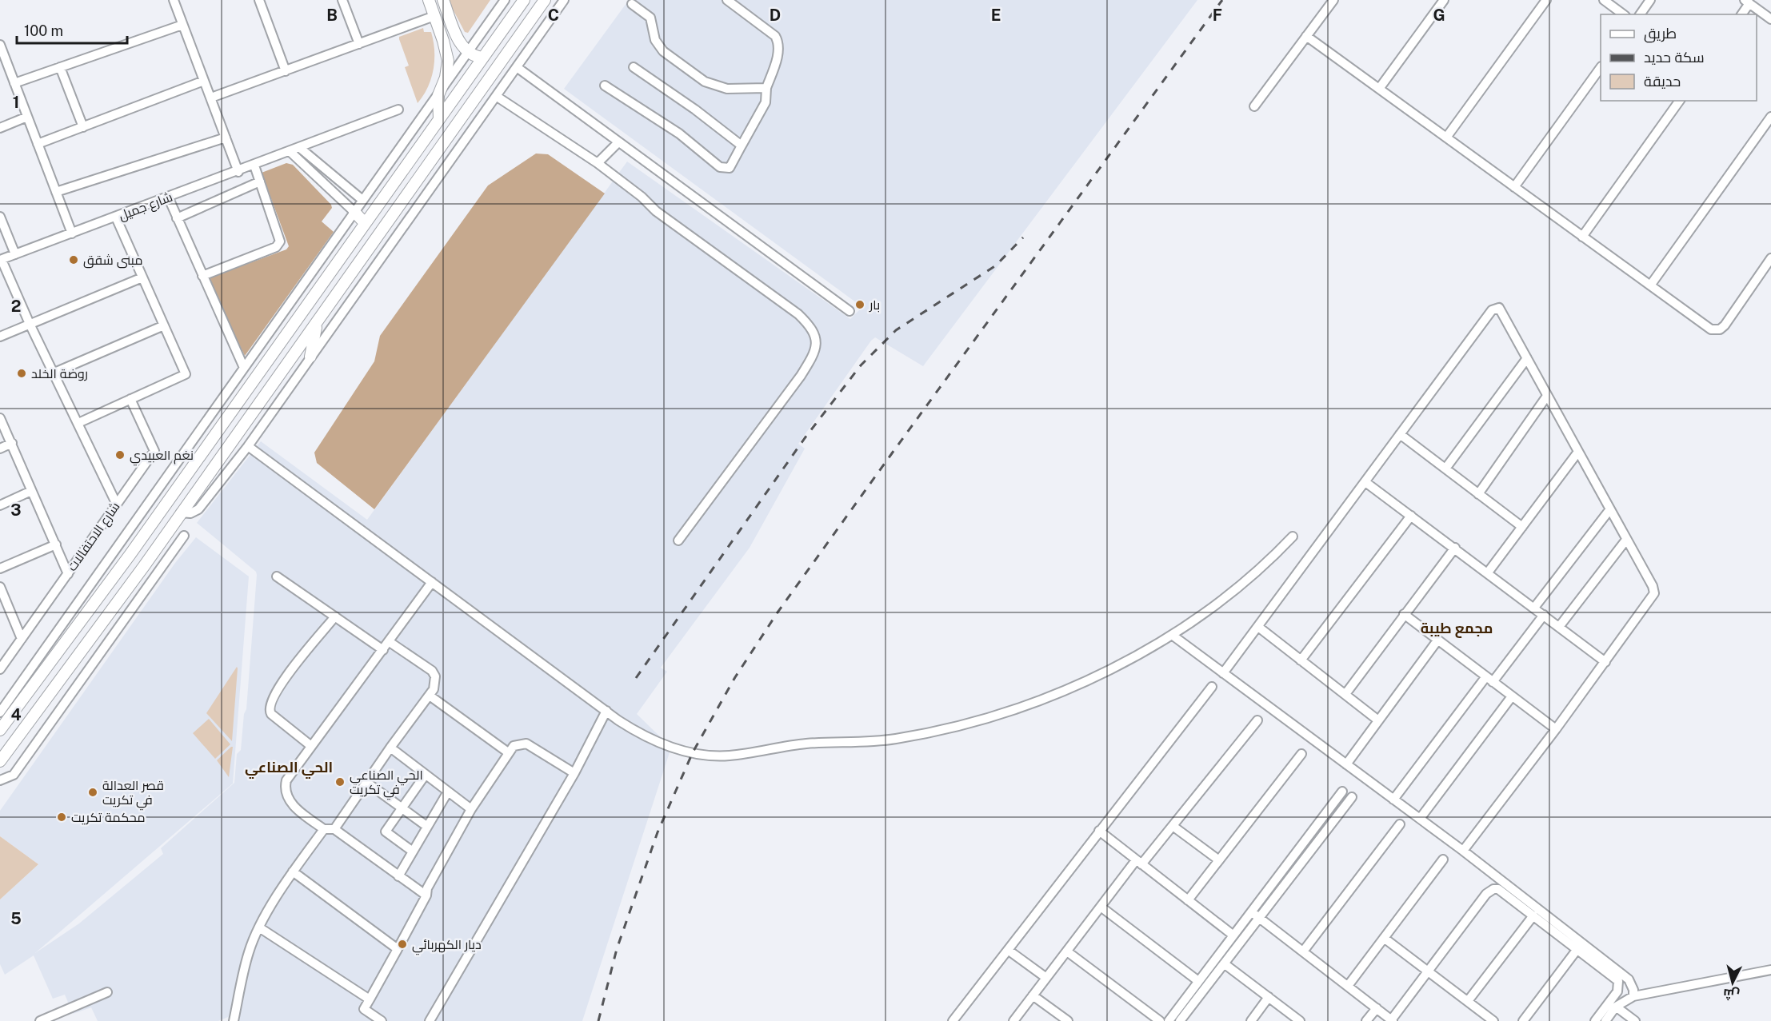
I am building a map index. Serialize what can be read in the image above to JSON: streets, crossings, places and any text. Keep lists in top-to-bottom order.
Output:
{
  "streets": {
    "street": ["شارع جميل", "شارع الاحتفالات"]
  },
  "districts": ["مجمع طيبة", "الحي الصناعي"],
  "places": [
    "مبنى شقق",
    "بار",
    "روضة الخلد",
    "نغم العبيدي",
    "الحي الصناعي في تكريت",
    "قصر العدالة في تكريت",
    "محكمة تكريت",
    "ديار الكهربائي"
  ],
  "legend": ["طريق", "سكة حديد", "حديقة"],
  "scale_bar": "100 m",
  "north": "bottom",
  "grid": {
    "columns": [
      "B",
      "C",
      "D",
      "E",
      "F",
      "G"
    ],
    "rows": [
      "1",
      "2",
      "3",
      "4",
      "5"
    ]
  }
}
